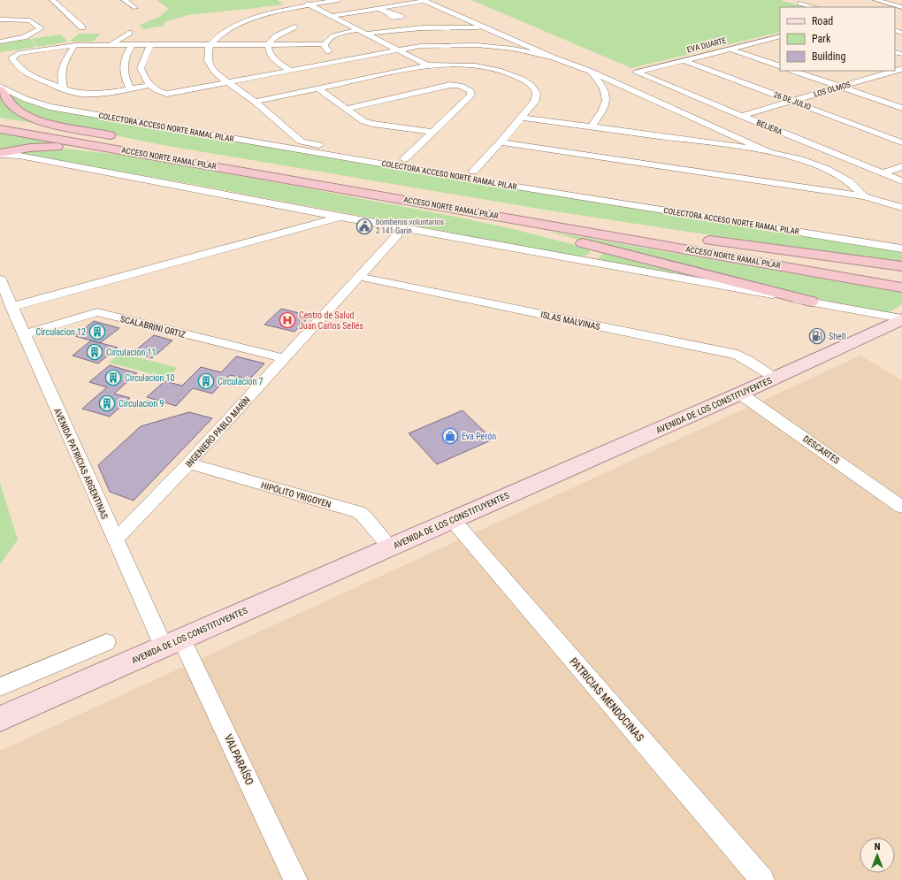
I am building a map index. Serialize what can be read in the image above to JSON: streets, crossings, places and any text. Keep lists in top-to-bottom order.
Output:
{
  "streets": {
    "highway": ["ACCESO NORTE RAMAL PILAR"],
    "main road": ["AVENIDA DE LOS CONSTITUYENTES"],
    "street": [
      "EVA DUARTE",
      "LOS OLMOS",
      "26 DE JULIO",
      "COLECTORA ACCESO NORTE RAMAL PILAR",
      "BELIERA",
      "ISLAS MALVINAS",
      "SCALABRINI ORTIZ",
      "INGENIERO PABLO MARÍN",
      "DESCARTES",
      "AVENIDA PATRICIAS ARGENTINAS",
      "HIPÓLITO YRIGOYEN",
      "PATRICIAS MENDOCINAS",
      "VALPARAÍSO"
    ]
  },
  "crossings": [
    ["EVA DUARTE", "26 DE JULIO"],
    ["EVA DUARTE", "BELIERA"],
    ["LOS OLMOS", "26 DE JULIO"],
    ["LOS OLMOS", "BELIERA"],
    ["ISLAS MALVINAS", "AVENIDA DE LOS CONSTITUYENTES"],
    ["ISLAS MALVINAS", "INGENIERO PABLO MARÍN"],
    ["SCALABRINI ORTIZ", "INGENIERO PABLO MARÍN"],
    ["SCALABRINI ORTIZ", "AVENIDA PATRICIAS ARGENTINAS"],
    ["AVENIDA DE LOS CONSTITUYENTES", "DESCARTES"],
    ["AVENIDA DE LOS CONSTITUYENTES", "AVENIDA PATRICIAS ARGENTINAS"],
    ["AVENIDA DE LOS CONSTITUYENTES", "HIPÓLITO YRIGOYEN"],
    ["AVENIDA DE LOS CONSTITUYENTES", "PATRICIAS MENDOCINAS"],
    ["AVENIDA DE LOS CONSTITUYENTES", "VALPARAÍSO"],
    ["INGENIERO PABLO MARÍN", "AVENIDA PATRICIAS ARGENTINAS"],
    ["INGENIERO PABLO MARÍN", "HIPÓLITO YRIGOYEN"],
    ["AVENIDA PATRICIAS ARGENTINAS", "VALPARAÍSO"]
  ],
  "places": {
    "public building": ["bomberos voluntarios 2 141 Garin"],
    "hospital": ["Centro de Salud Juan Carlos Sellés"],
    "building": [
      "Circulacion 12",
      "Circulacion 11",
      "Circulacion 10",
      "Circulacion 7",
      "Circulacion 9"
    ],
    "fuel station": ["Shell"],
    "shop": ["Eva Perón"]
  },
  "legend": ["Road", "Park", "Building"],
  "north": "top"
}
